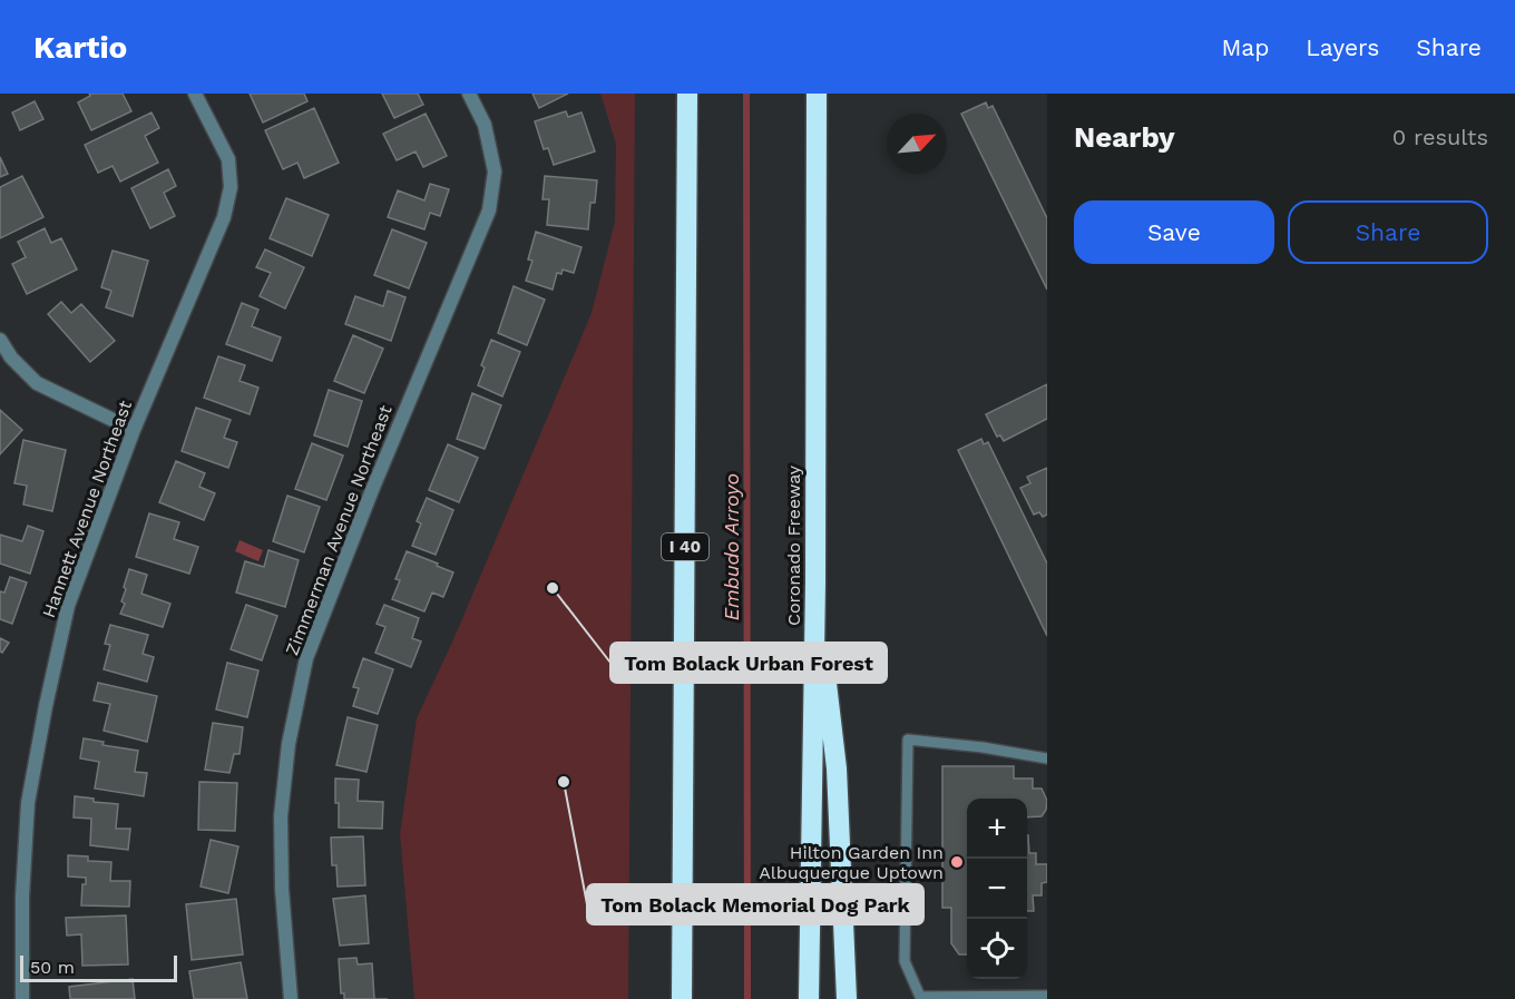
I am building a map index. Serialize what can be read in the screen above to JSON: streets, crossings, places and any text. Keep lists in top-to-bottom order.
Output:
{
  "streets": {
    "highway": ["Coronado Freeway", "I 40"],
    "street": ["Hannett Avenue Northeast", "Zimmerman Avenue Northeast"]
  },
  "water": ["Embudo Arroyo"],
  "places": ["Tom Bolack Urban Forest", "Tom Bolack Memorial Dog Park", "Hilton Garden Inn Albuquerque Uptown"],
  "scale_bar": "50 m",
  "north": "top right",
  "page": {
    "header": "Kartio",
    "nav": ["Map", "Layers", "Share"],
    "heading": ["Nearby", "0 results"],
    "buttons": ["Save", "Share"],
    "map_buttons": ["+", "−"],
    "scale": "50 m"
  }
}
